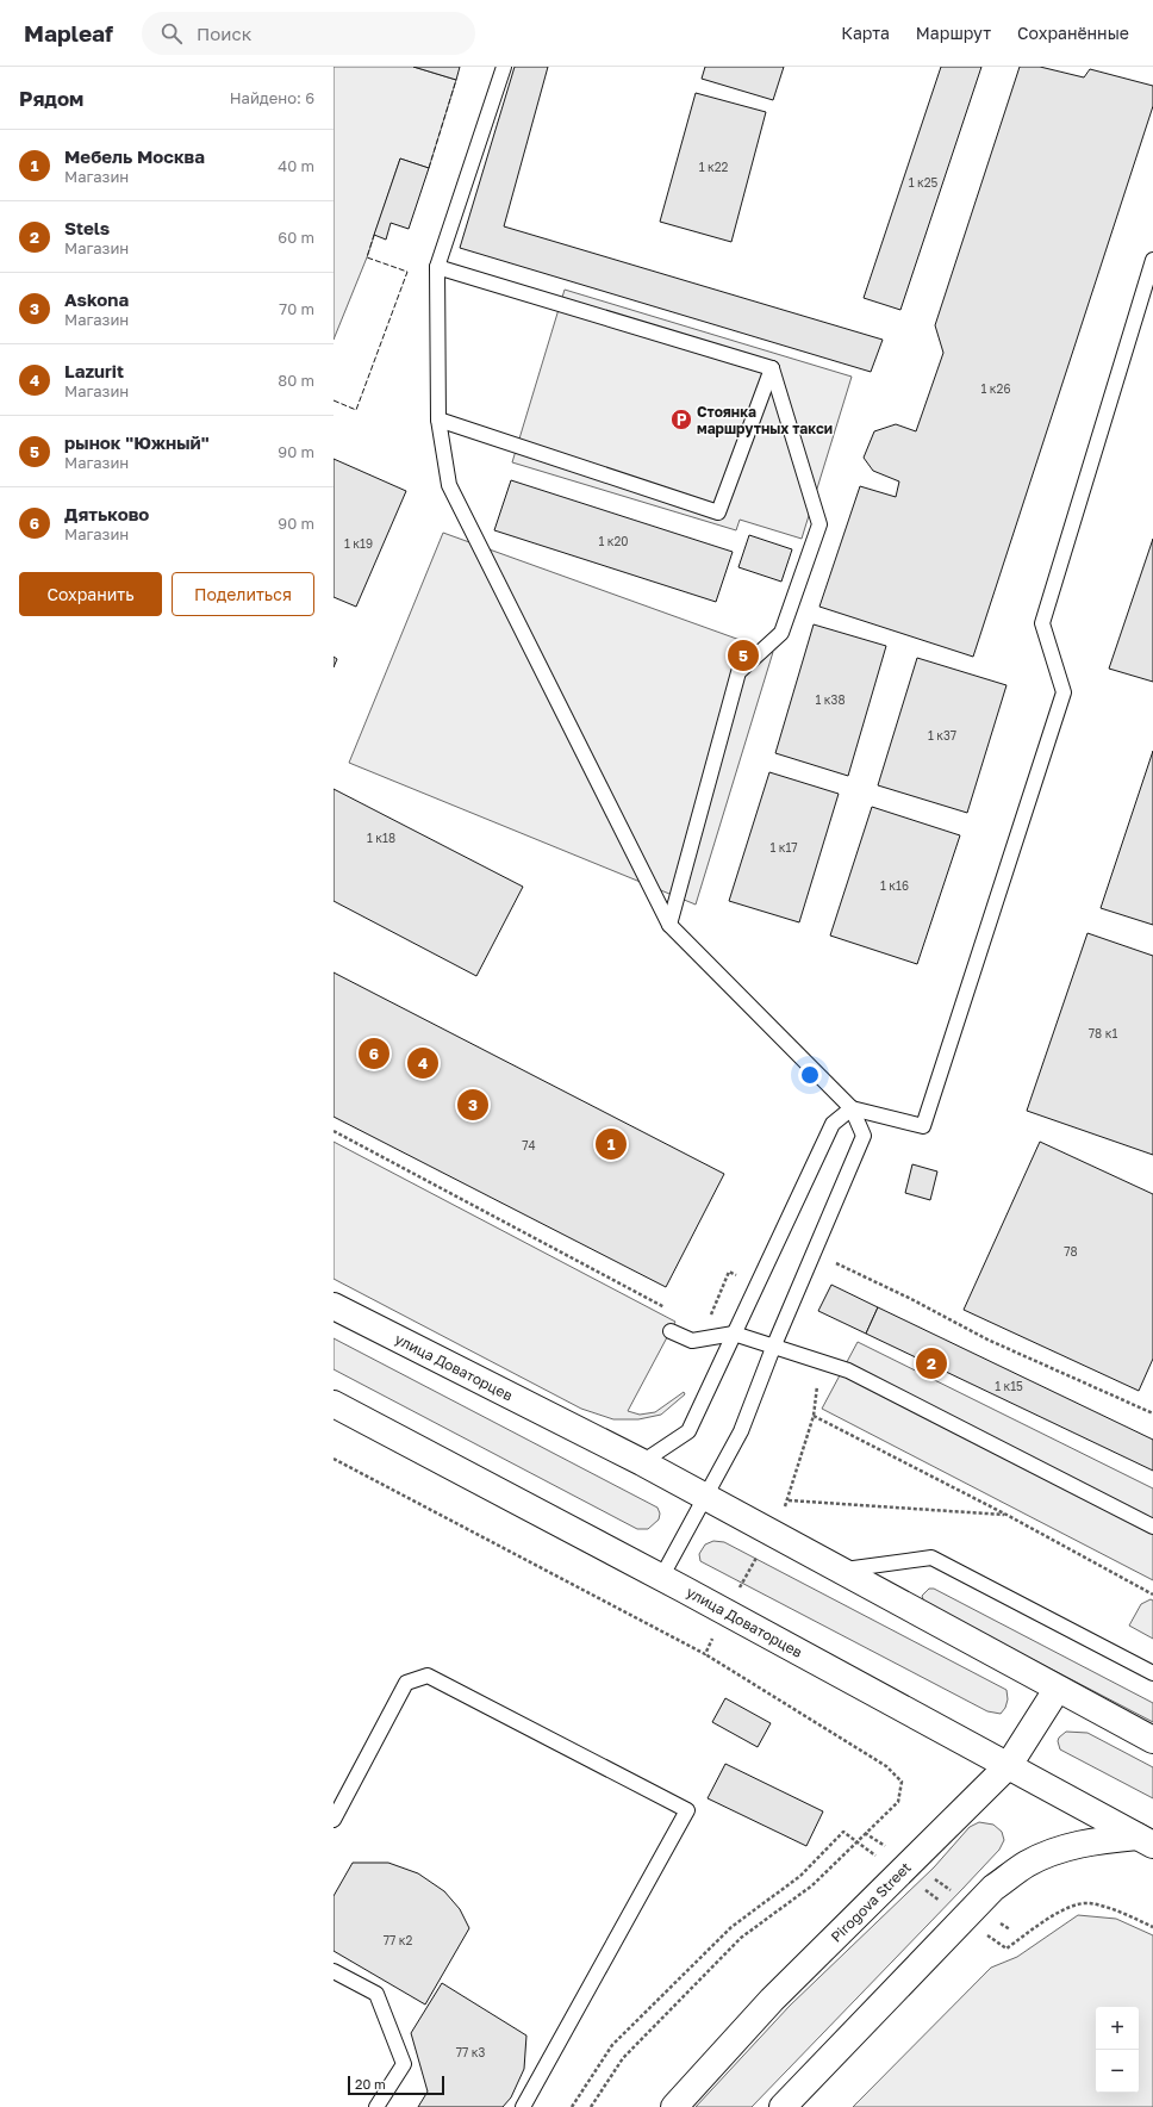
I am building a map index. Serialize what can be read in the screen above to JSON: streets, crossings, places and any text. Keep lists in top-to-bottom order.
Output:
{
  "streets": {
    "main road": ["улица Доваторцев", "Pirogova Street"]
  },
  "crossings": [
    ["улица Доваторцев", "Pirogova Street"]
  ],
  "places": {
    "parking": ["Стоянка маршрутных такси"]
  },
  "house_numbers": [
    "1 к22",
    "1 к25",
    "1 к26",
    "1 к20",
    "1 к19",
    "1 к38",
    "1 к37",
    "1 к18",
    "1 к17",
    "1 к16",
    "78 к1",
    "74",
    "78",
    "1 к15",
    "77 к2",
    "77 к3"
  ],
  "scale_bar": "20 m",
  "page": {
    "header": "Mapleaf",
    "search": "Поиск",
    "nav": ["Карта", "Маршрут", "Сохранённые"],
    "heading": ["Рядом", "Найдено: 6"],
    "list": [
      {
        "mark": "1",
        "name": "Мебель Москва",
        "note": "Магазин",
        "value": "40 m"
      },
      {
        "mark": "2",
        "name": "Stels",
        "note": "Магазин",
        "value": "60 m"
      },
      {
        "mark": "3",
        "name": "Askona",
        "note": "Магазин",
        "value": "70 m"
      },
      {
        "mark": "4",
        "name": "Lazurit",
        "note": "Магазин",
        "value": "80 m"
      },
      {
        "mark": "5",
        "name": "рынок \"Южный\"",
        "note": "Магазин",
        "value": "90 m"
      },
      {
        "mark": "6",
        "name": "Дятьково",
        "note": "Магазин",
        "value": "90 m"
      }
    ],
    "buttons": ["Сохранить", "Поделиться"],
    "pins": [
      "5",
      "6",
      "4",
      "3",
      "1",
      "2"
    ],
    "map_buttons": ["+", "−"],
    "scale": "20 m"
  }
}
